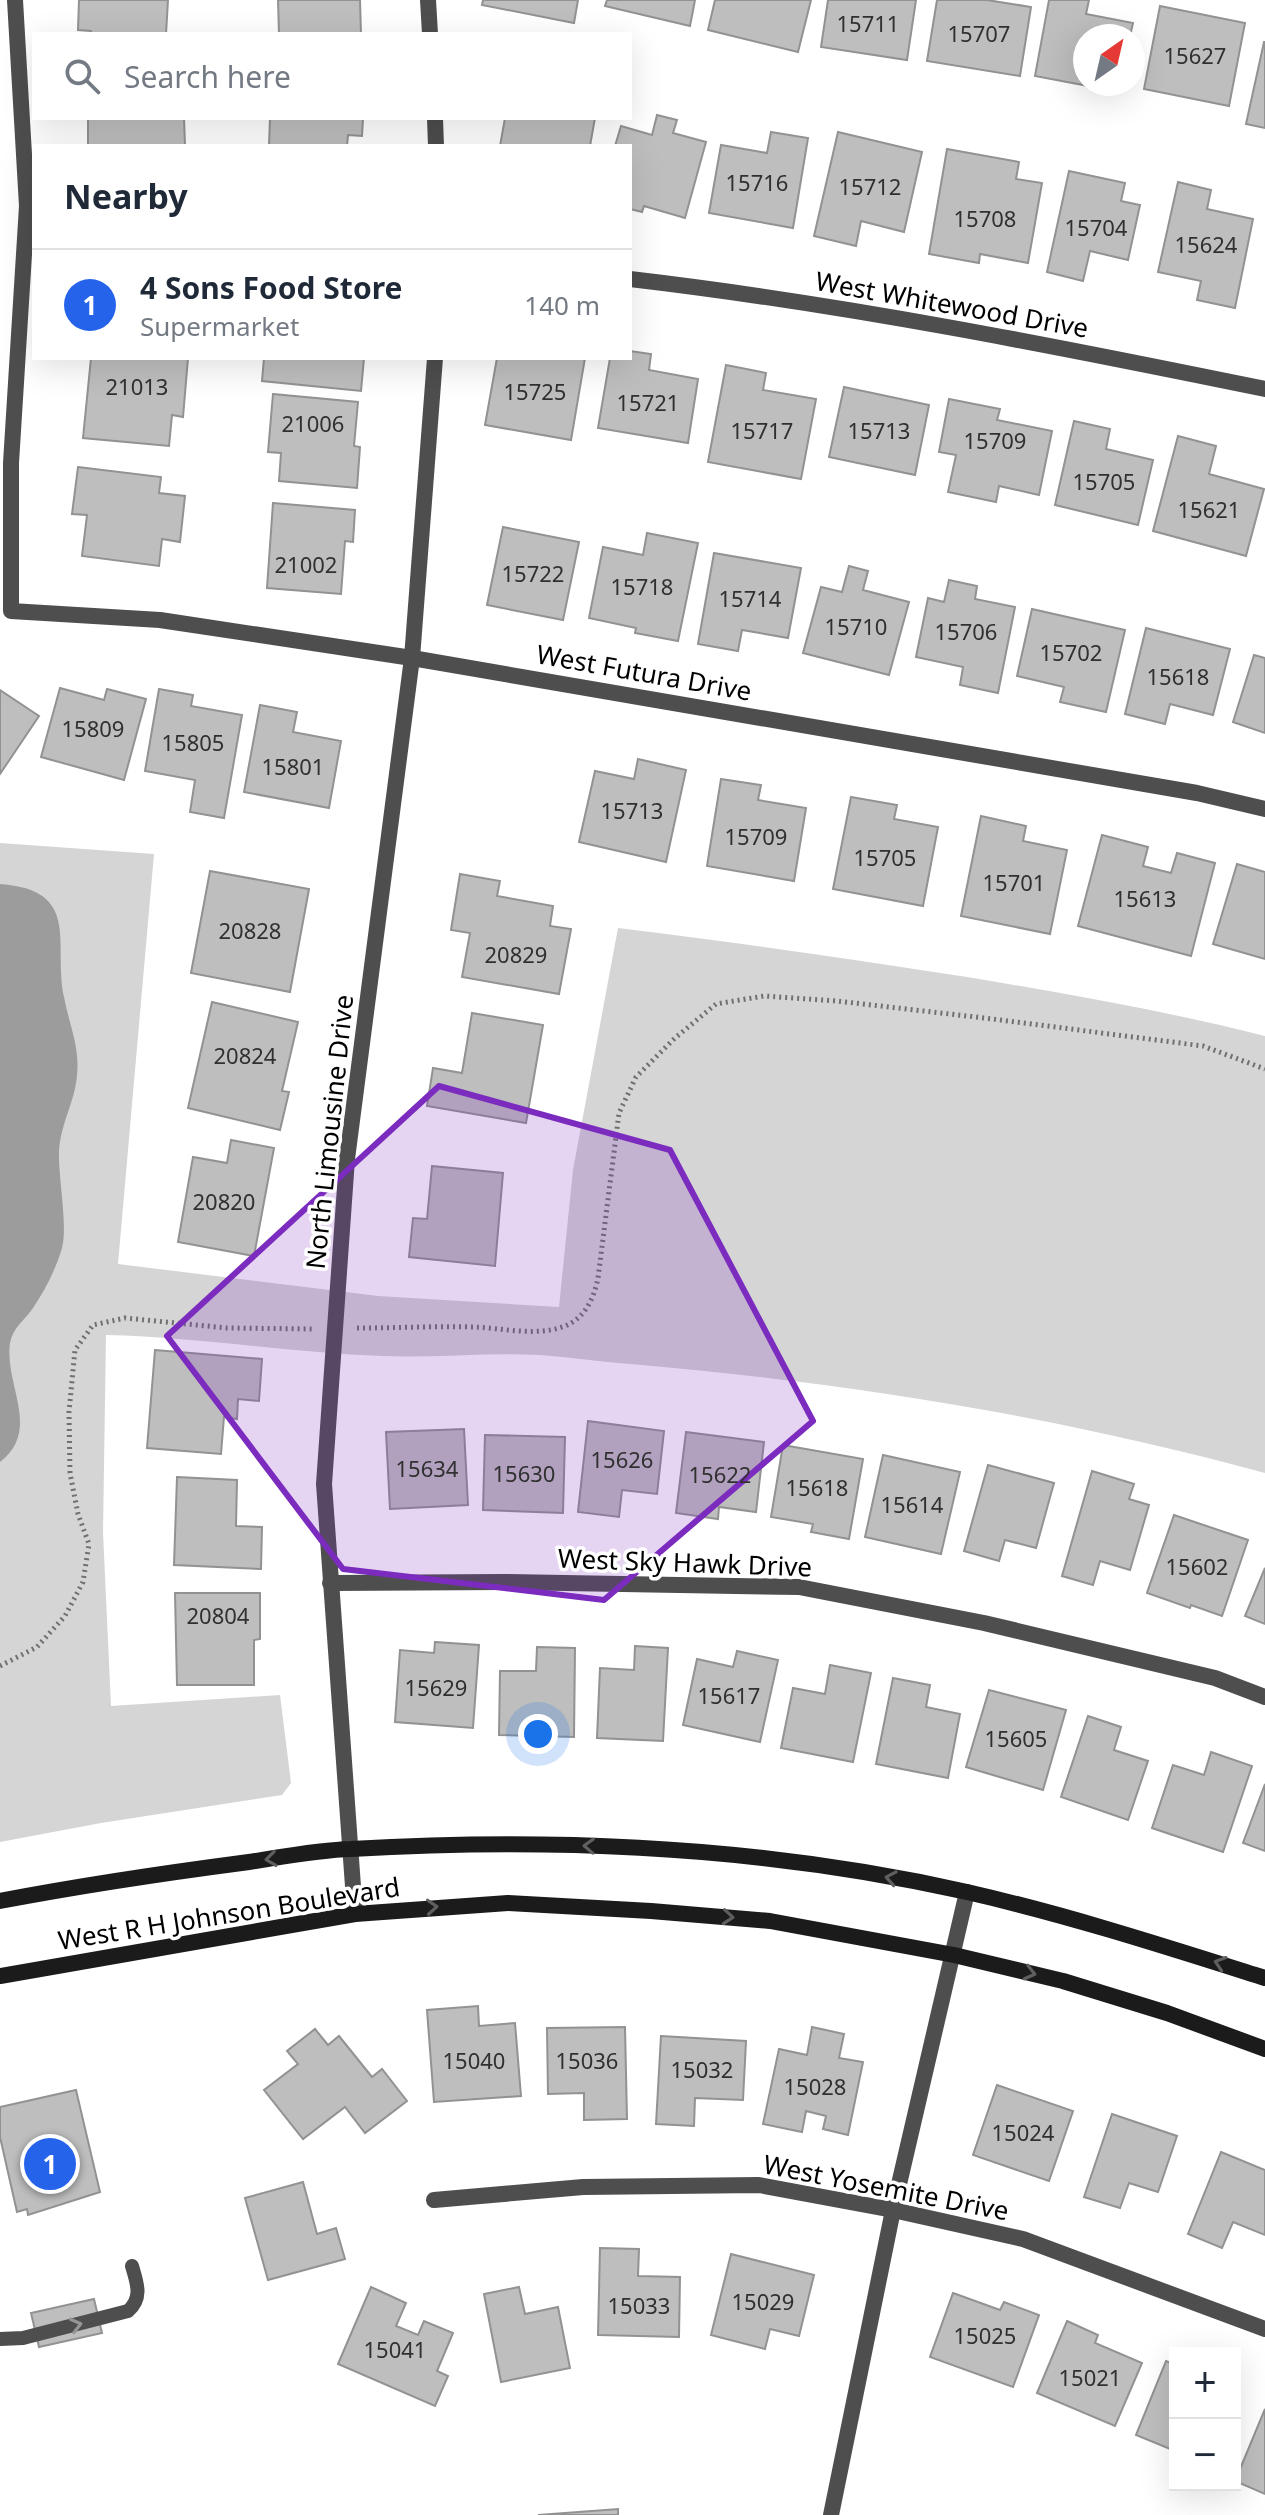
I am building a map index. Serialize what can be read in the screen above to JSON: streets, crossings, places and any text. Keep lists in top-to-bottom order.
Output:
{
  "streets": {
    "main road": ["West R H Johnson Boulevard"],
    "street": [
      "West Whitewood Drive",
      "West Futura Drive",
      "North Limousine Drive",
      "West Sky Hawk Drive",
      "West Yosemite Drive"
    ]
  },
  "crossings": [
    ["West Futura Drive", "North Limousine Drive"],
    ["North Limousine Drive", "West Sky Hawk Drive"],
    ["North Limousine Drive", "West R H Johnson Boulevard"]
  ],
  "house_numbers": [
    "15711",
    "15707",
    "15627",
    "15716",
    "15712",
    "15708",
    "15704",
    "15624",
    "21013",
    "15725",
    "15721",
    "21006",
    "15717",
    "15713",
    "15709",
    "15705",
    "15621",
    "21002",
    "15722",
    "15718",
    "15714",
    "15710",
    "15706",
    "15702",
    "15618",
    "15809",
    "15805",
    "15801",
    "15713",
    "15709",
    "15705",
    "15701",
    "15613",
    "20828",
    "20829",
    "20824",
    "20820",
    "15626",
    "15634",
    "15630",
    "15622",
    "15618",
    "15614",
    "15602",
    "20804",
    "15629",
    "15617",
    "15605",
    "15040",
    "15036",
    "15032",
    "15028",
    "15024",
    "15029",
    "15033",
    "15025",
    "15041",
    "15021"
  ],
  "north": "top right",
  "page": {
    "search": "Search here",
    "heading": "Nearby",
    "list": [
      {
        "mark": "1",
        "name": "4 Sons Food Store",
        "note": "Supermarket",
        "value": "140 m"
      }
    ],
    "pins": "1",
    "map_buttons": ["+", "−"]
  }
}
